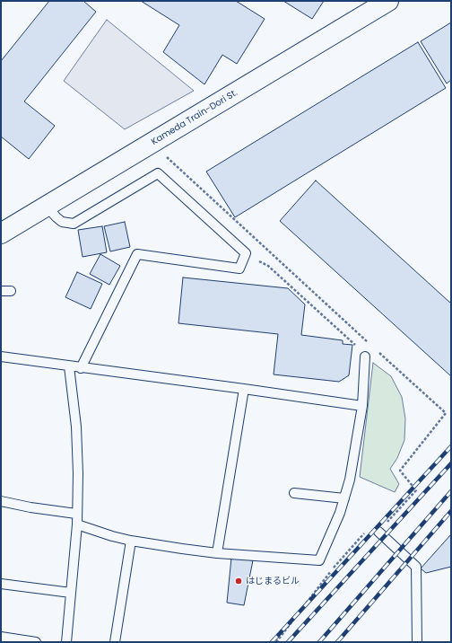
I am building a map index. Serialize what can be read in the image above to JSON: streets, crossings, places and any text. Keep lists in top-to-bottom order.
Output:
{
  "streets": {
    "street": ["Kameda Train-Dori St."]
  },
  "places": ["はじまるビル"]
}
